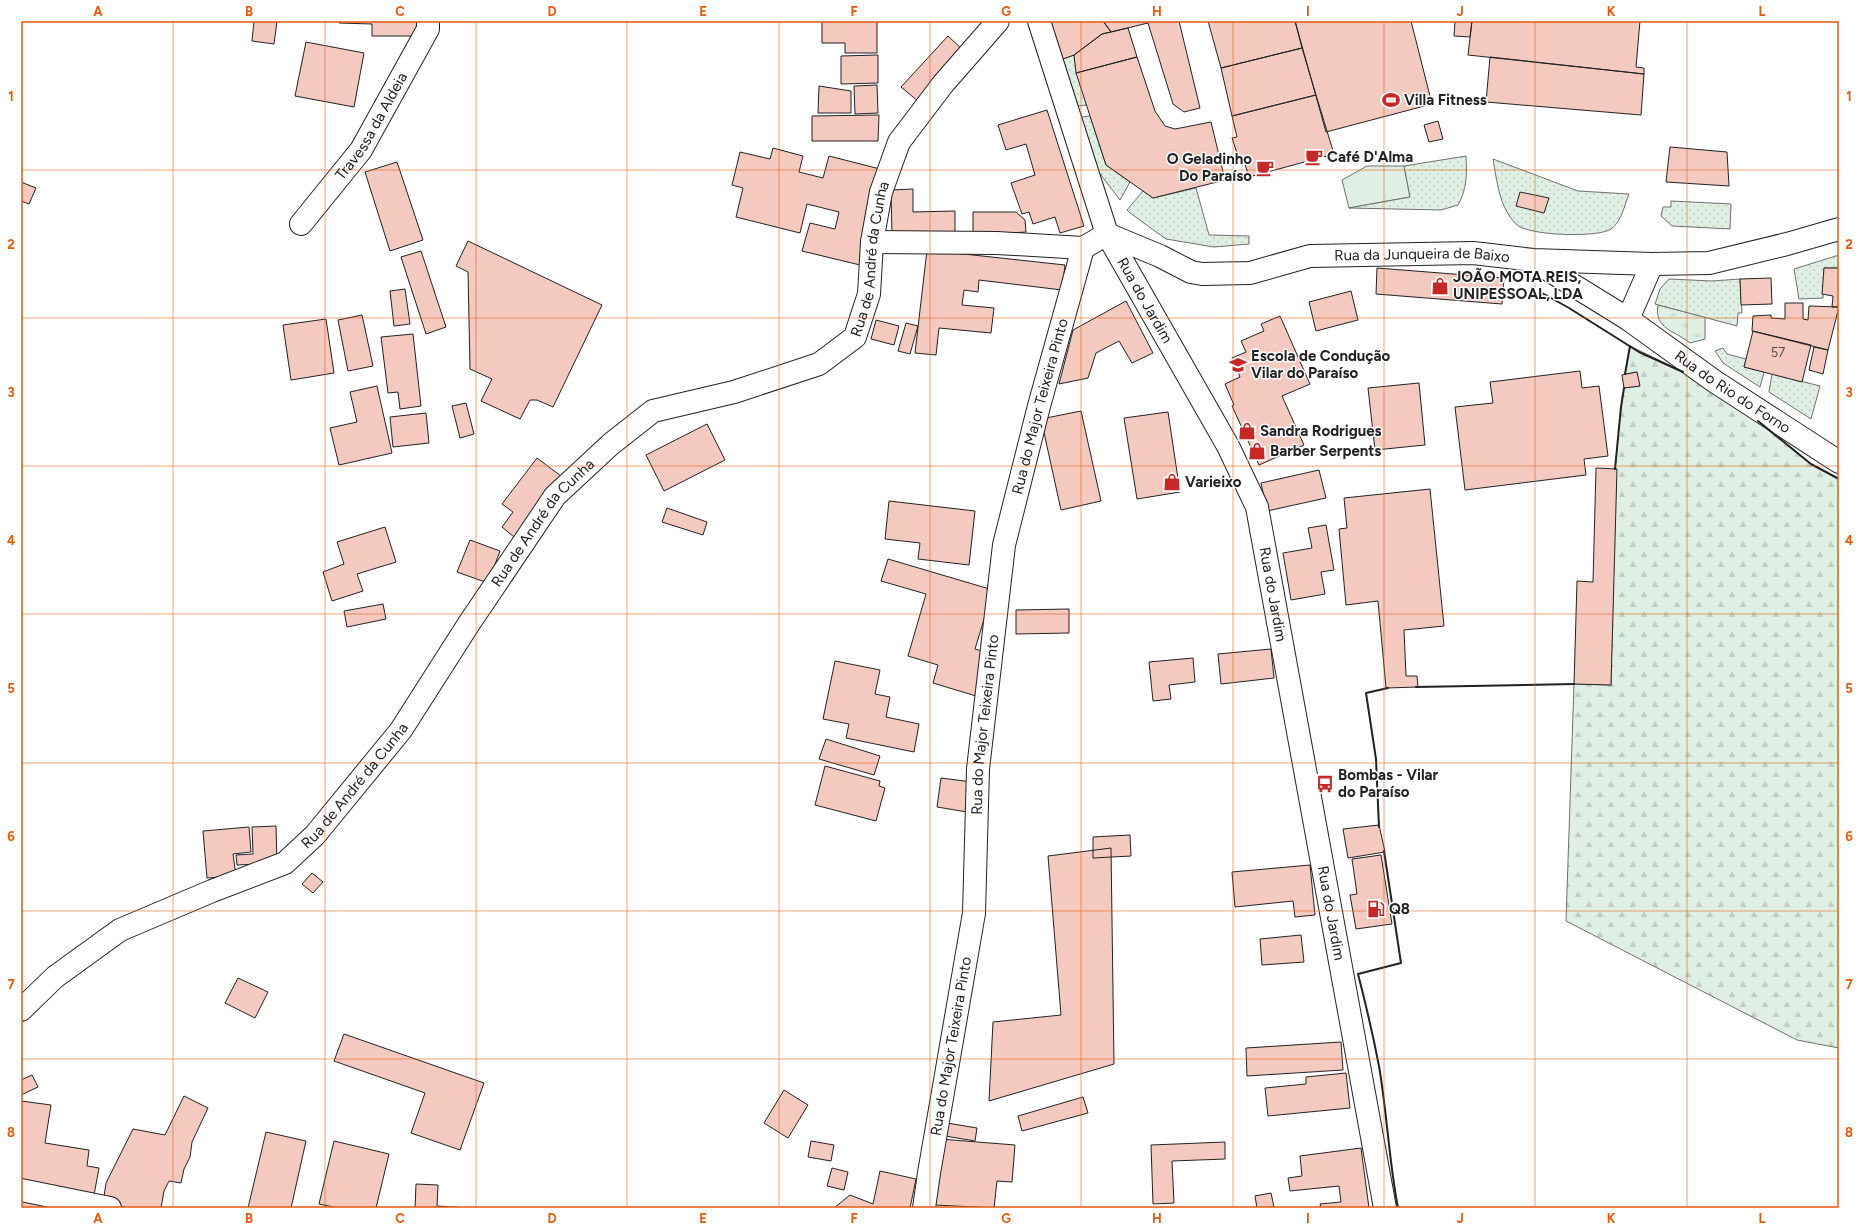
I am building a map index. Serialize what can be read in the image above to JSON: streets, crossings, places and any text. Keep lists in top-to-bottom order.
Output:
{
  "streets": {
    "street": [
      "Travessa da Aldeia",
      "Rua da Junqueira de Baixo",
      "Rua de André da Cunha",
      "Rua do Jardim",
      "Rua do Rio do Forno",
      "Rua do Major Teixeira Pinto"
    ]
  },
  "crossings": [
    ["Rua da Junqueira de Baixo", "Rua do Jardim"],
    ["Rua da Junqueira de Baixo", "Rua do Rio do Forno"]
  ],
  "places": {
    "sports": ["Villa Fitness"],
    "cafe": ["Café D'Alma", "O Geladinho Do Paraíso"],
    "shop": [
      "JOÃO MOTA REIS, UNIPESSOAL, LDA",
      "Sandra Rodrigues",
      "Barber Serpents",
      "Varieixo"
    ],
    "school or university": ["Escola de Condução Vilar do Paraíso"],
    "bus stop": ["Bombas - Vilar do Paraíso"],
    "fuel station": ["Q8"]
  },
  "house_numbers": ["57"],
  "grid": {
    "columns": [
      "A",
      "B",
      "C",
      "D",
      "E",
      "F",
      "G",
      "H",
      "I",
      "J",
      "K",
      "L"
    ],
    "rows": [
      "1",
      "2",
      "3",
      "4",
      "5",
      "6",
      "7",
      "8"
    ]
  }
}
